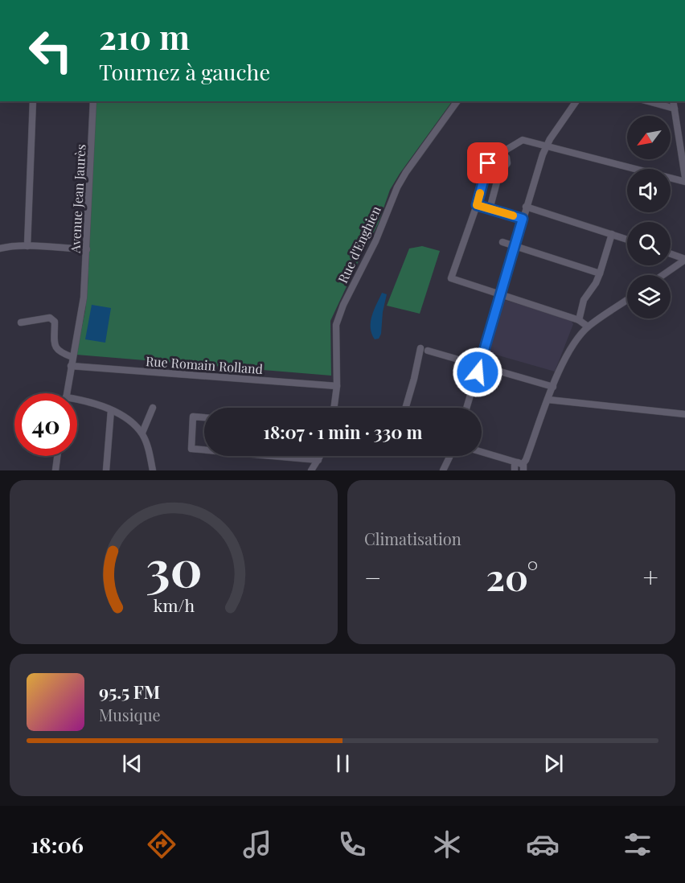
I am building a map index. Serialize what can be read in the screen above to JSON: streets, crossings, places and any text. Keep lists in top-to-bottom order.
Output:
{
  "streets": {
    "street": ["Avenue Jean Jaurès", "Rue d'Enghien", "Rue Romain Rolland"]
  },
  "crossings": [
    ["Avenue Jean Jaurès", "Rue Romain Rolland"],
    ["Rue d'Enghien", "Rue Romain Rolland"]
  ],
  "north": "bottom left",
  "page": {
    "turn": ["210 m", "Tournez à gauche"],
    "limit": "40",
    "trip": "18:07 · 1 min · 330 m",
    "tile": "Climatisation",
    "heat": ["−", "20°", "+"],
    "song": ["95.5 FM", "Musique"],
    "tabs": "18:06",
    "gauge": ["30", "km/h"]
  }
}
